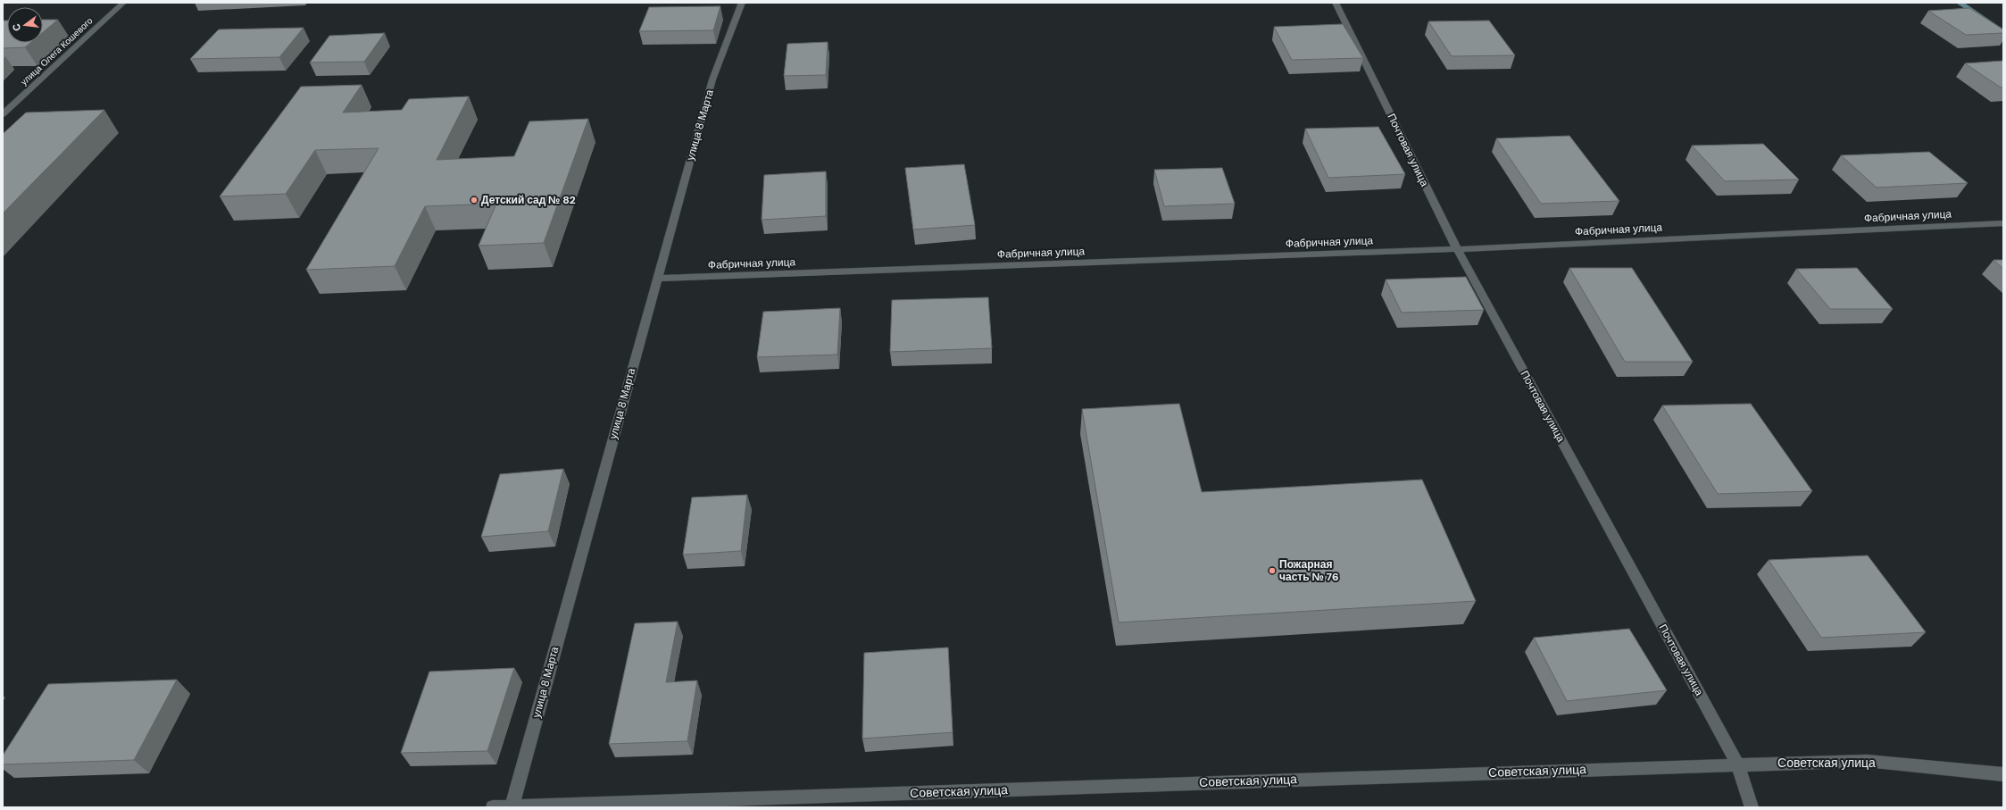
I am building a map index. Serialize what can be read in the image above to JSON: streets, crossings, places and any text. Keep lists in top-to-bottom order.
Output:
{
  "streets": {
    "street": [
      "улица Олега Кошевого",
      "улица 8 Марта",
      "Почтовая улица",
      "Фабричная улица",
      "Советская улица"
    ]
  },
  "crossings": [
    ["улица 8 Марта", "Фабричная улица"],
    ["улица 8 Марта", "Советская улица"],
    ["Почтовая улица", "Фабричная улица"],
    ["Почтовая улица", "Советская улица"]
  ],
  "places": ["Детский сад № 82", "Пожарная часть № 76"],
  "north": "left"
}
